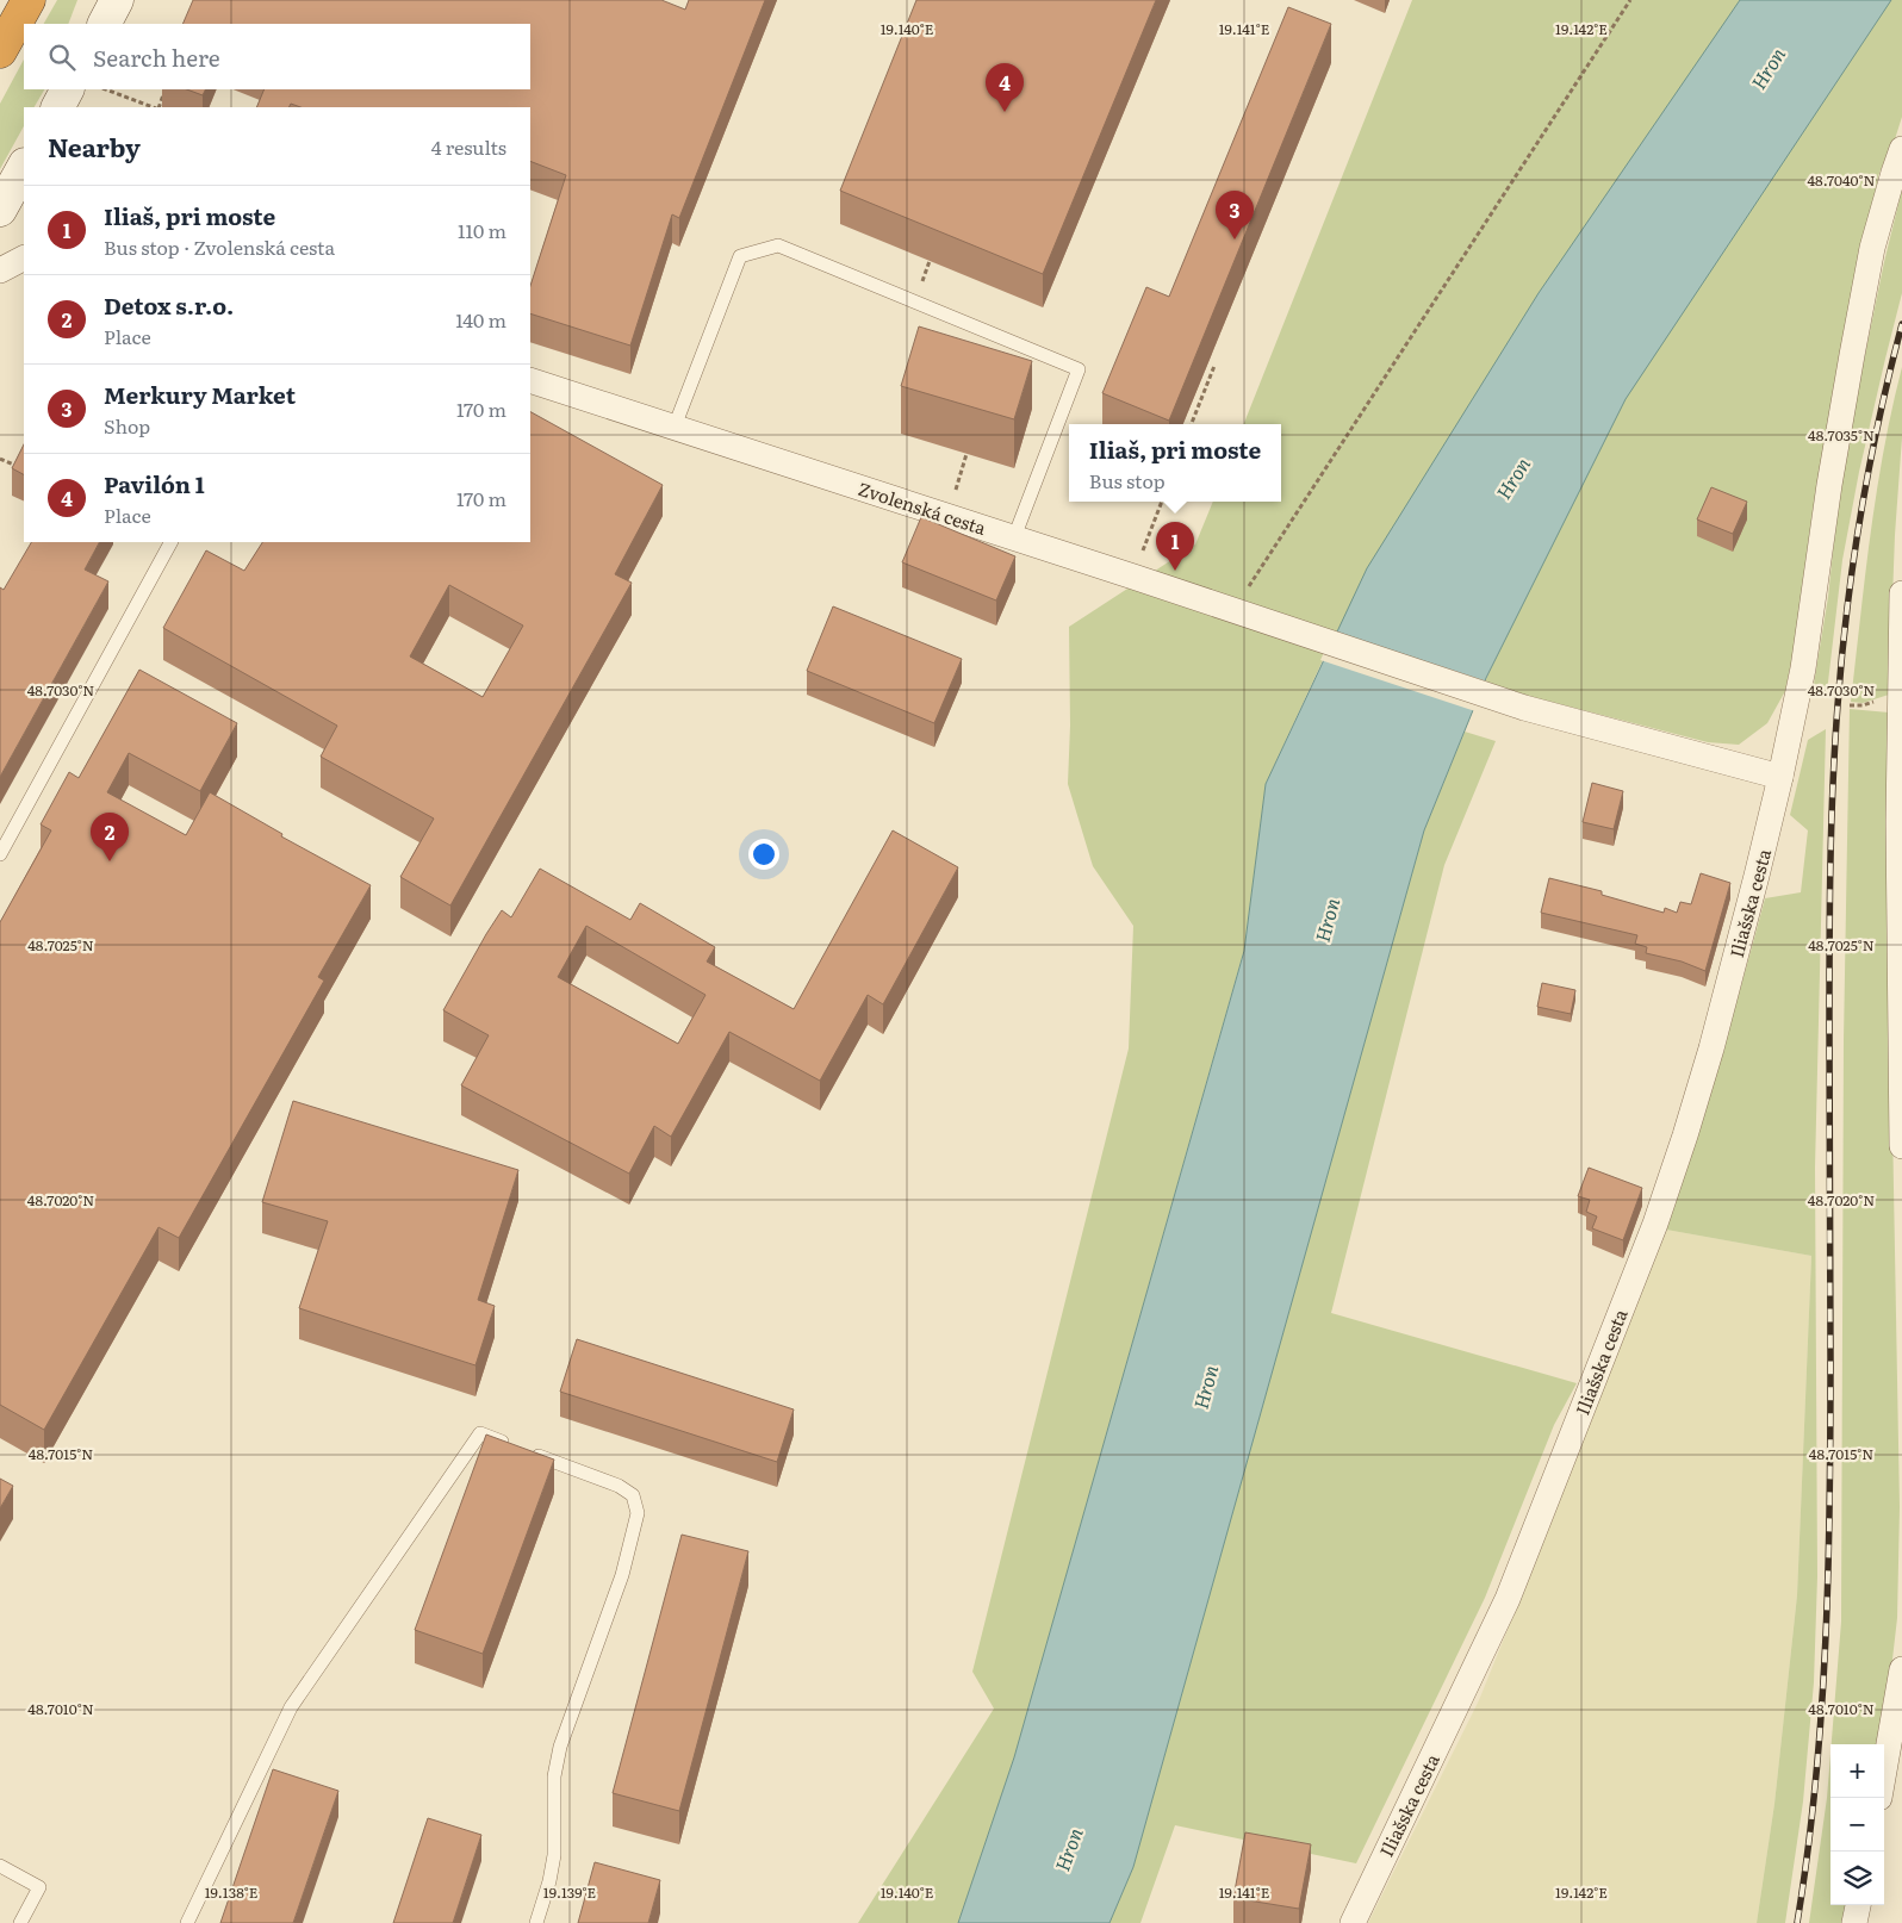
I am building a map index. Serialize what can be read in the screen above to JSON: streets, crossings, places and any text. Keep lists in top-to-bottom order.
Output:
{
  "streets": {
    "street": ["Zvolenská cesta", "Iliašska cesta"]
  },
  "crossings": [
    ["Zvolenská cesta", "Iliašska cesta"]
  ],
  "water": ["Hron"],
  "page": {
    "search": "Search here",
    "pins": [
      "4",
      "3",
      "1",
      "2"
    ],
    "heading": ["Nearby", "4 results"],
    "list": [
      {
        "mark": "1",
        "name": "Iliaš, pri moste",
        "note": "Bus stop · Zvolenská cesta",
        "value": "110 m"
      },
      {
        "mark": "2",
        "name": "Detox s.r.o.",
        "note": "Place",
        "value": "140 m"
      },
      {
        "mark": "3",
        "name": "Merkury Market",
        "note": "Shop",
        "value": "170 m"
      },
      {
        "mark": "4",
        "name": "Pavilón 1",
        "note": "Place",
        "value": "170 m"
      }
    ],
    "popup": ["Iliaš, pri moste", "Bus stop"],
    "map_buttons": ["+", "−"]
  },
  "coordinates": [
    "19.140°E",
    "19.141°E",
    "19.142°E",
    "48.7040°N",
    "48.7035°N",
    "48.7030°N",
    "48.7025°N",
    "48.7020°N",
    "48.7015°N",
    "48.7010°N",
    "19.138°E",
    "19.139°E"
  ]
}
